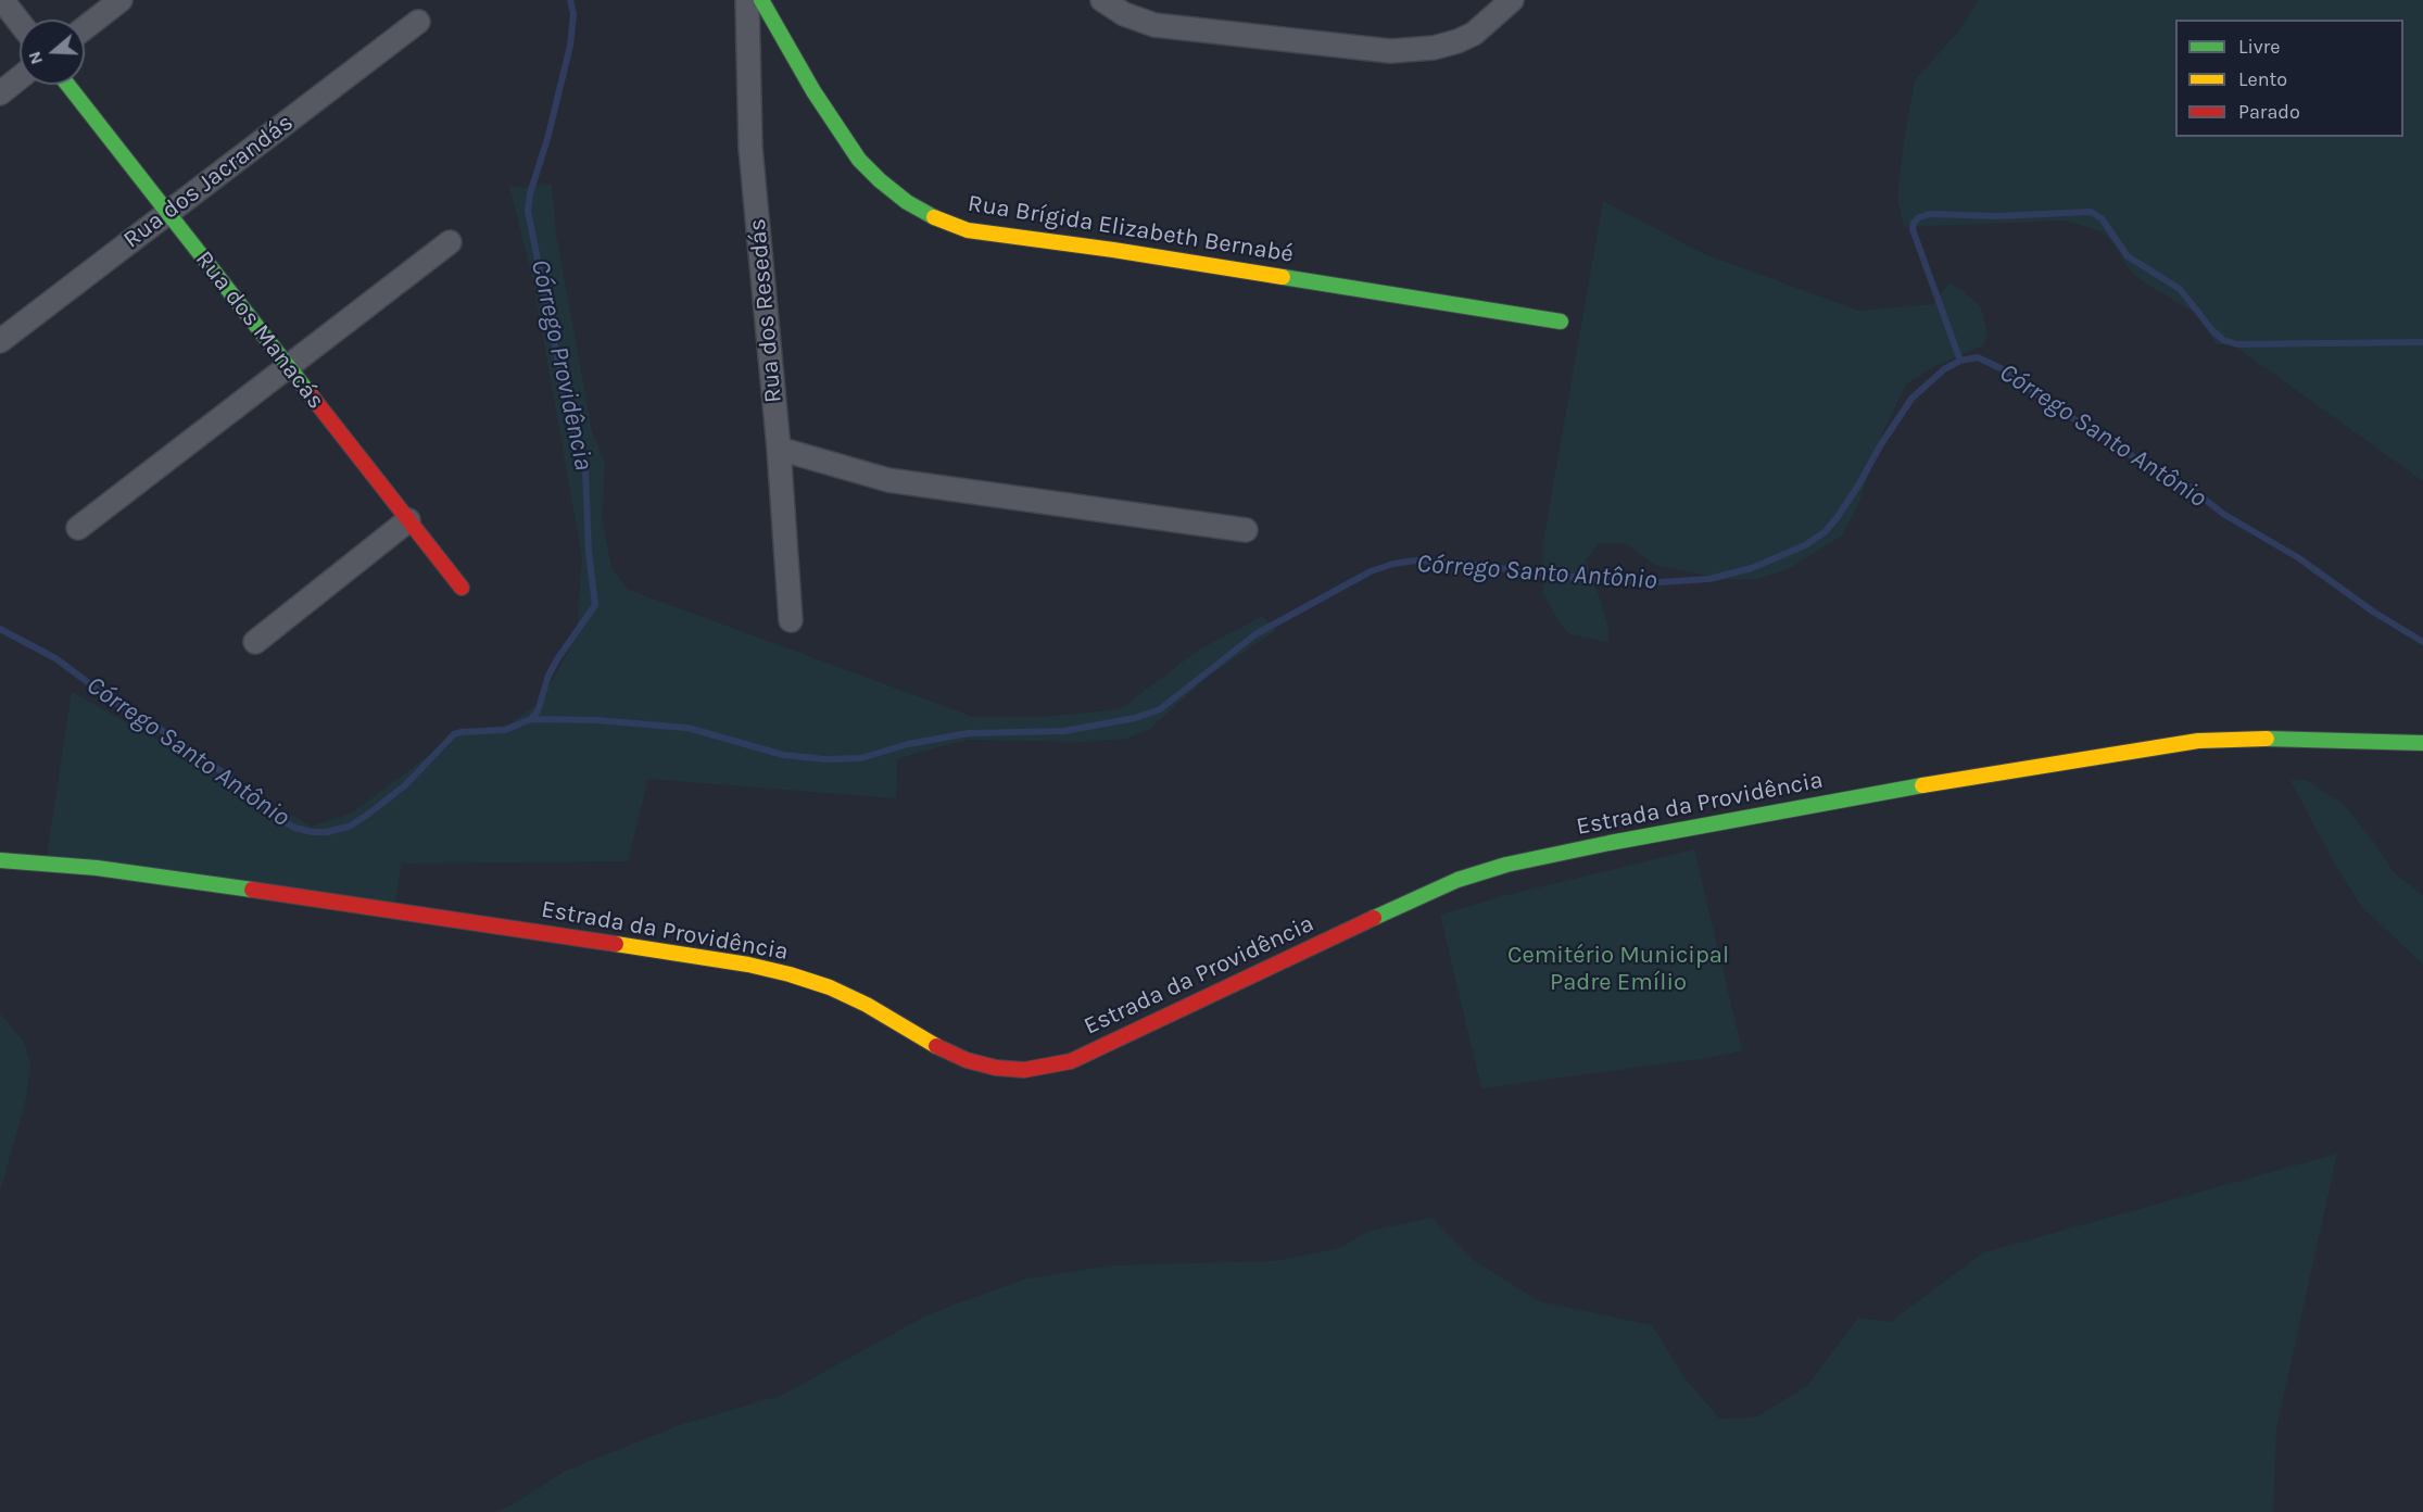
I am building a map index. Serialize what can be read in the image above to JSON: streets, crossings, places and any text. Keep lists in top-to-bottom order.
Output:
{
  "streets": {
    "street": [
      "Rua dos Jacrandás",
      "Rua Brígida Elizabeth Bernabé",
      "Rua dos Resedás",
      "Rua dos Manacás",
      "Estrada da Providência"
    ]
  },
  "crossings": [
    ["Rua dos Jacrandás", "Rua dos Manacás"]
  ],
  "water": ["Córrego Providência", "Córrego Santo Antônio"],
  "parks": ["Cemitério Municipal Padre Emílio"],
  "legend": ["Livre", "Lento", "Parado"],
  "north": "left"
}
